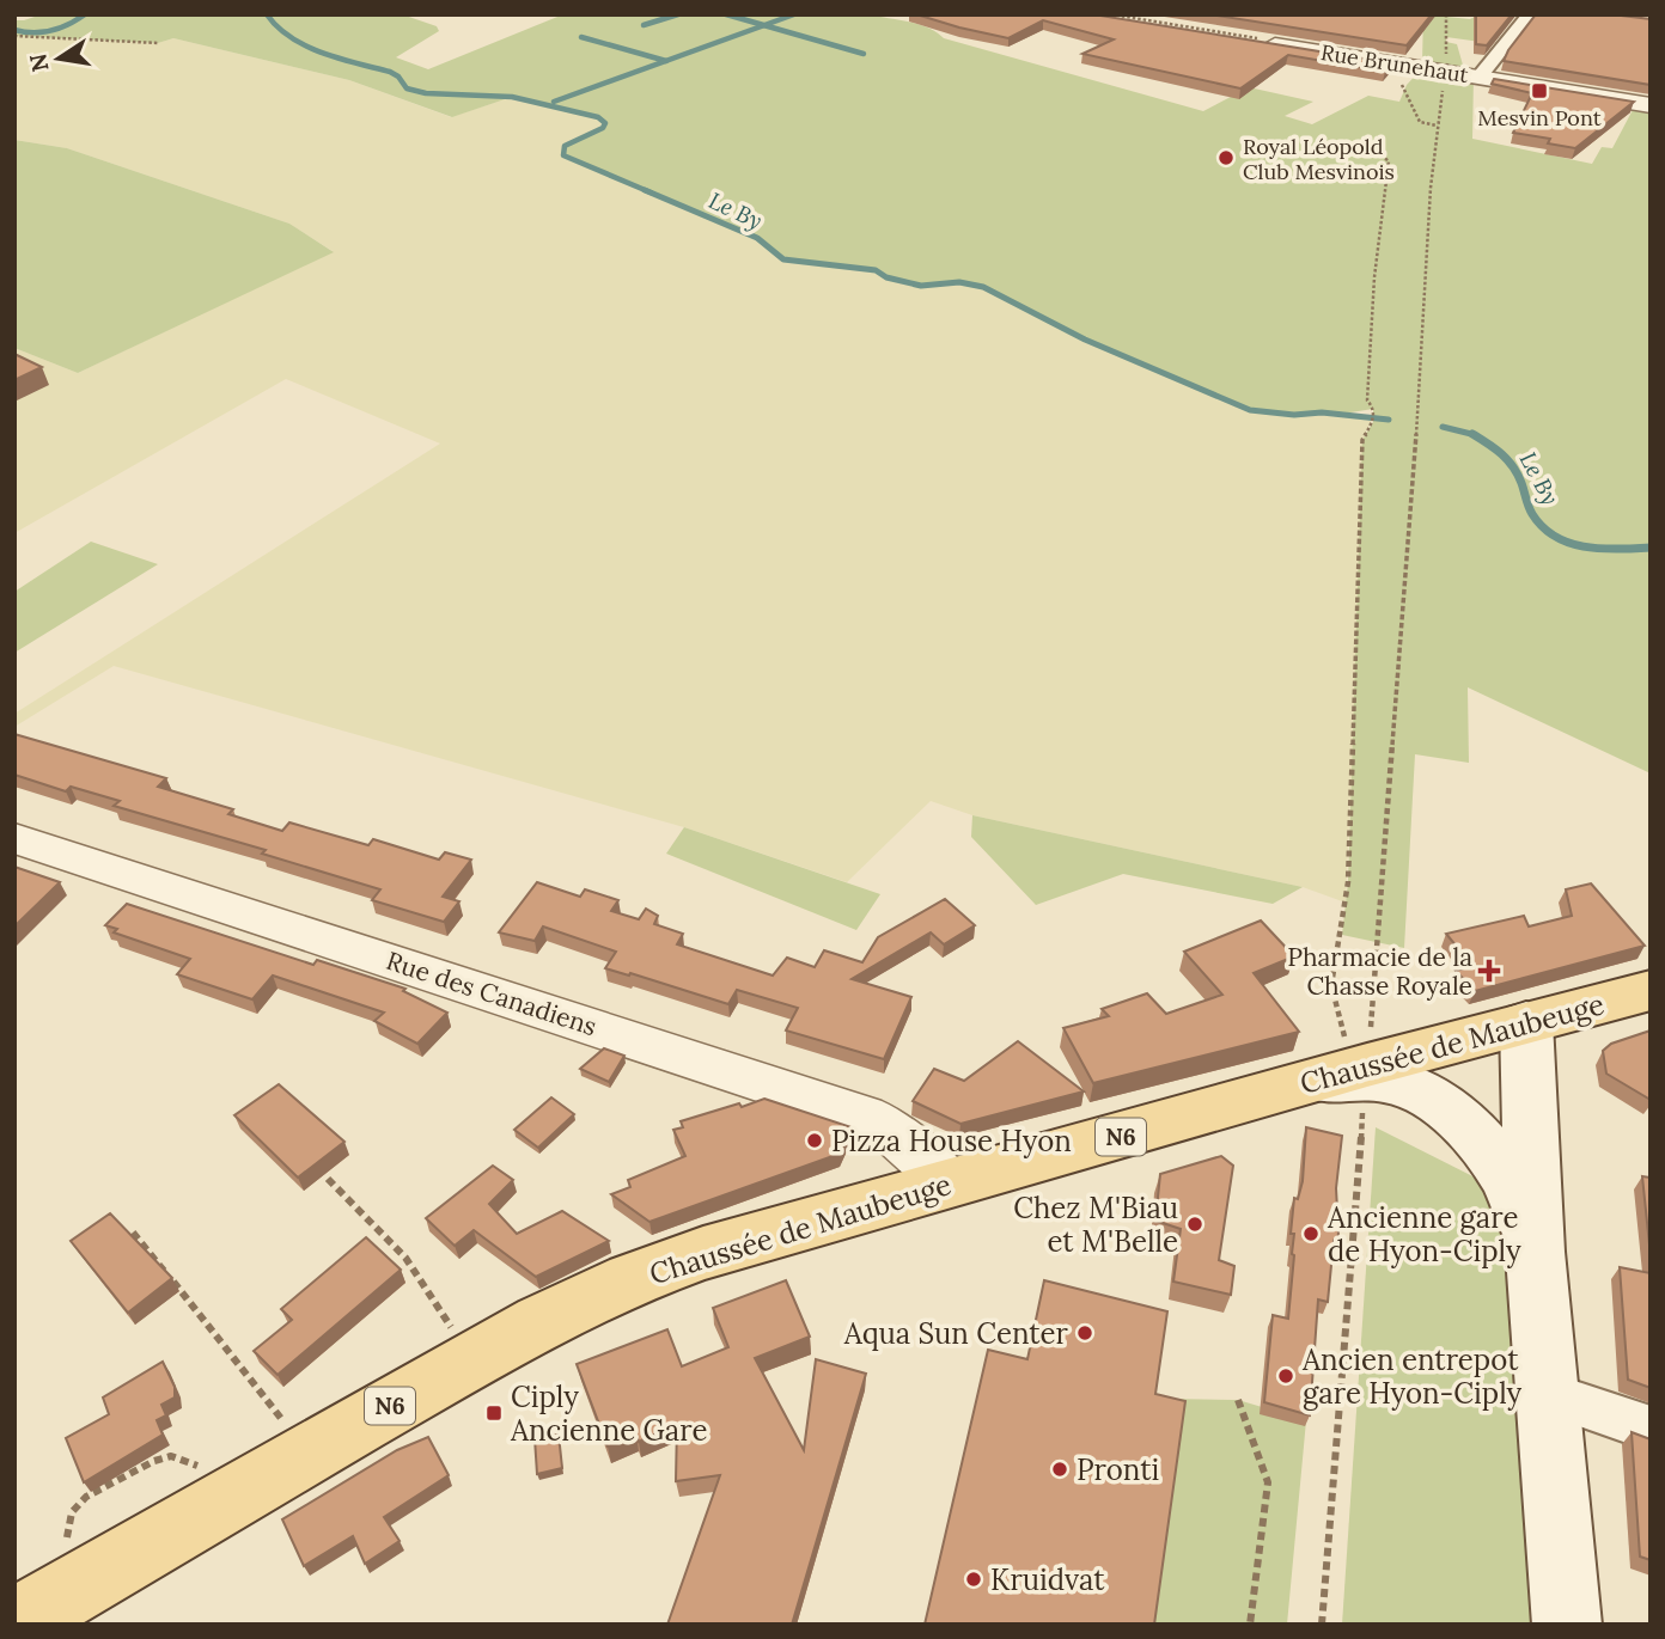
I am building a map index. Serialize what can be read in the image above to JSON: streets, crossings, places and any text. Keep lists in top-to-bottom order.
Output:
{
  "streets": {
    "main road": ["Chaussée de Maubeuge", "N6"],
    "street": ["Rue Brunehaut", "Rue des Canadiens"]
  },
  "crossings": [
    ["Rue des Canadiens", "Chaussée de Maubeuge"]
  ],
  "water": ["Le By"],
  "places": {
    "transit": ["Mesvin Pont", "Ciply Ancienne Gare"],
    "other": [
      "Royal Léopold Club Mesvinois",
      "Pizza House Hyon",
      "Chez M'Biau et M'Belle",
      "Ancienne gare de Hyon-Ciply",
      "Aqua Sun Center",
      "Ancien entrepot gare Hyon-Ciply",
      "Pronti",
      "Kruidvat"
    ],
    "health": ["Pharmacie de la Chasse Royale"]
  },
  "north": "left"
}
